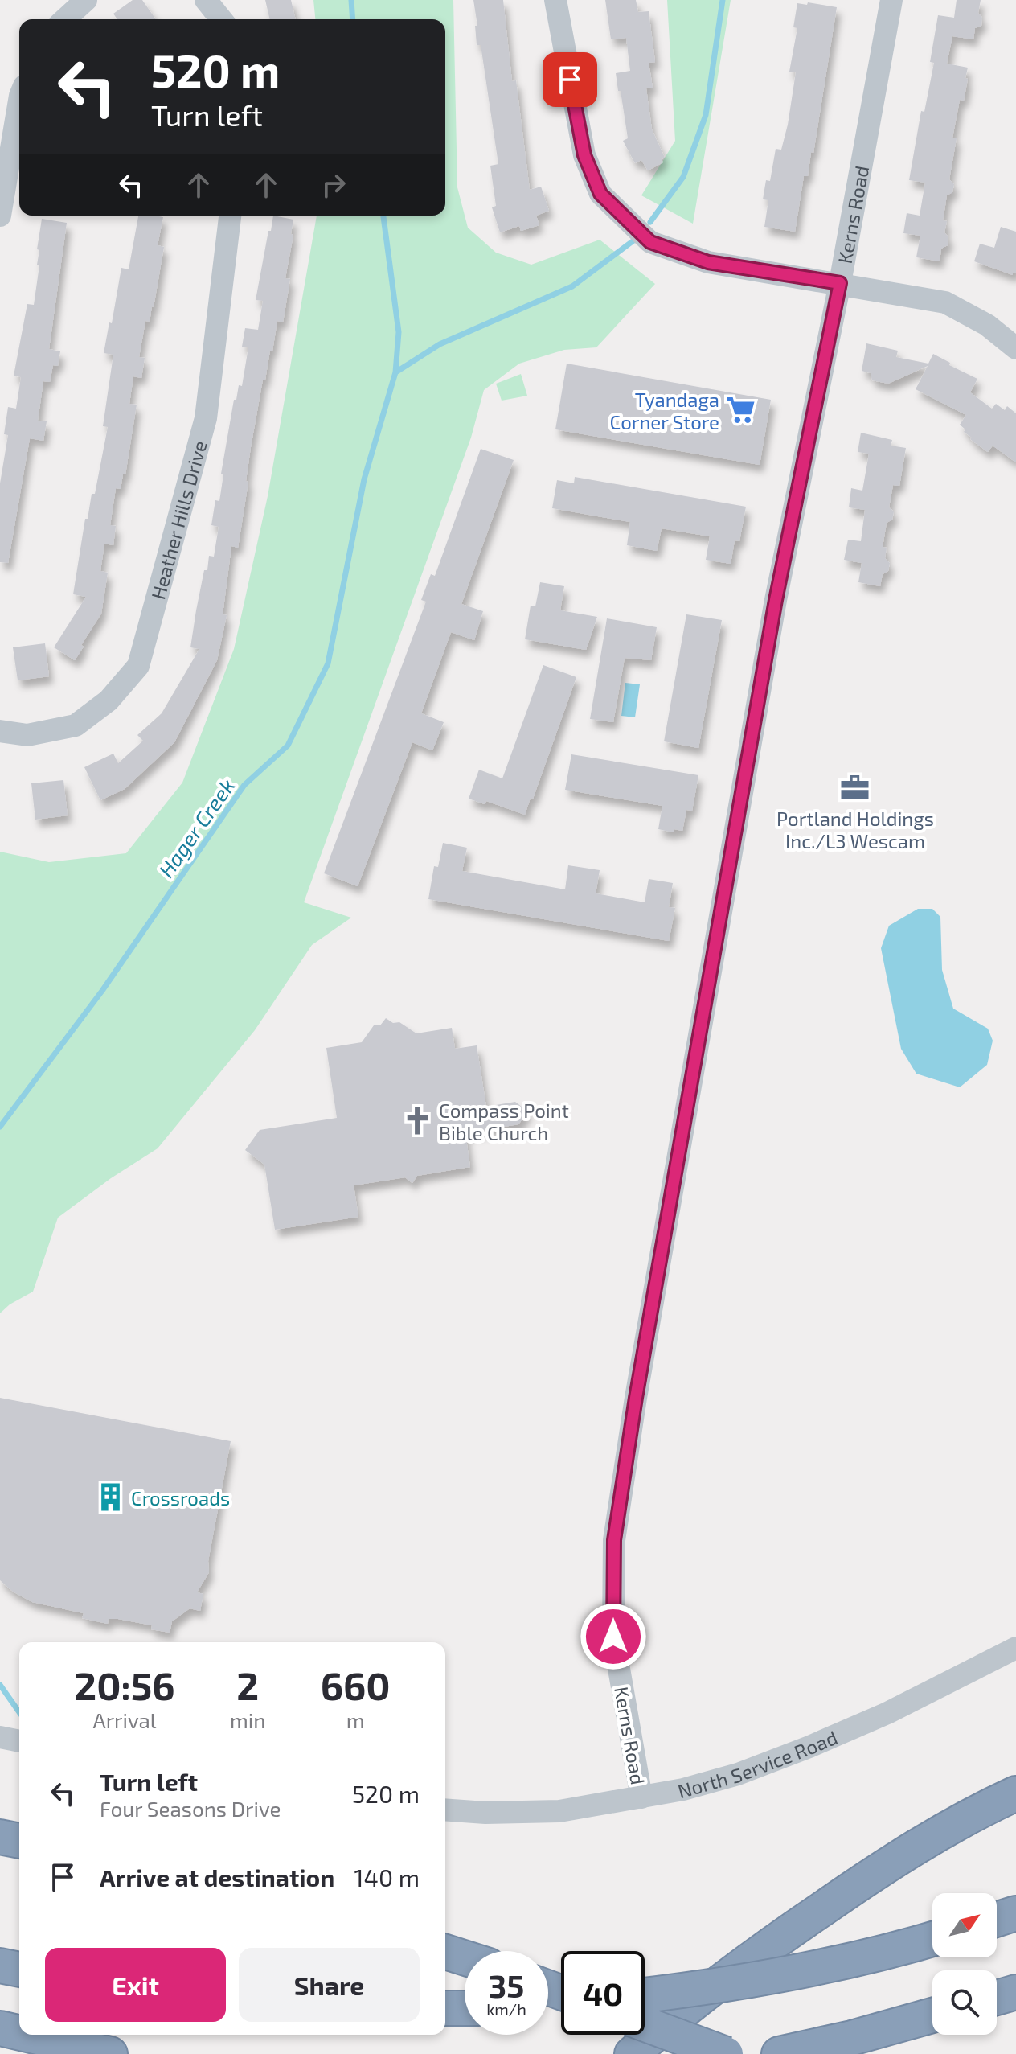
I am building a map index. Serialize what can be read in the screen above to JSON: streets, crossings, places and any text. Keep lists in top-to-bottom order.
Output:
{
  "streets": {
    "street": ["Kerns Road", "Heather Hills Drive", "North Service Road"]
  },
  "crossings": [
    ["Kerns Road", "North Service Road"]
  ],
  "water": ["Hager Creek"],
  "places": {
    "supermarket": ["Tyandaga Corner Store"],
    "office": ["Portland Holdings Inc./L3 Wescam"],
    "church": ["Compass Point Bible Church"],
    "building": ["Crossroads"]
  },
  "north": "top right",
  "page": {
    "turn": ["520 m", "Turn left"],
    "eta": [
      "20:56",
      "Arrival",
      "2",
      "min",
      "660",
      "m"
    ],
    "list": [
      {
        "name": "Turn left",
        "note": "Four Seasons Drive",
        "value": "520 m"
      },
      {
        "name": "Arrive at destination",
        "value": "140 m"
      }
    ],
    "buttons": ["Exit", "Share"],
    "speed": "35 km/h",
    "limit": "40"
  }
}
